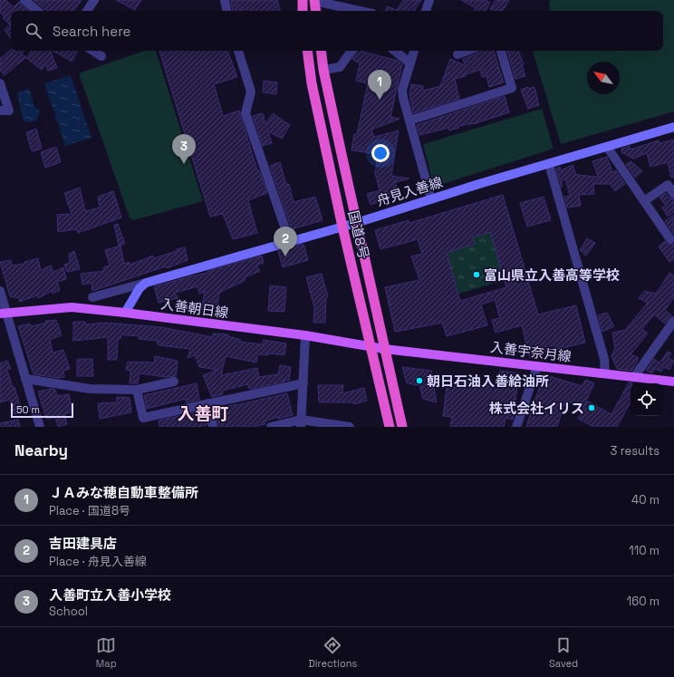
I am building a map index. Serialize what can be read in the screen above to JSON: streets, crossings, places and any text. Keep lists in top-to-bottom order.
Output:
{
  "streets": {
    "highway": ["国道8号"],
    "main road": ["舟見入善線", "入善朝日線", "入善宇奈月線"]
  },
  "crossings": [
    ["舟見入善線", "国道8号"],
    ["国道8号", "入善朝日線"],
    ["国道8号", "入善宇奈月線"],
    ["入善朝日線", "入善宇奈月線"]
  ],
  "districts": ["入善町"],
  "places": ["富山県立入善高等学校", "朝日石油入善給油所", "株式会社イリス"],
  "scale_bar": "50 m",
  "north": "top left",
  "page": {
    "search": "Search here",
    "pins": ["1", "3", "2"],
    "scale": "50 m",
    "heading": ["Nearby", "3 results"],
    "list": [
      {
        "mark": "1",
        "name": "ＪＡみな穂自動車整備所",
        "note": "Place · 国道8号",
        "value": "40 m"
      },
      {
        "mark": "2",
        "name": "吉田建具店",
        "note": "Place · 舟見入善線",
        "value": "110 m"
      },
      {
        "mark": "3",
        "name": "入善町立入善小学校",
        "note": "School",
        "value": "160 m"
      }
    ],
    "nav": ["Map", "Directions", "Saved"]
  }
}
